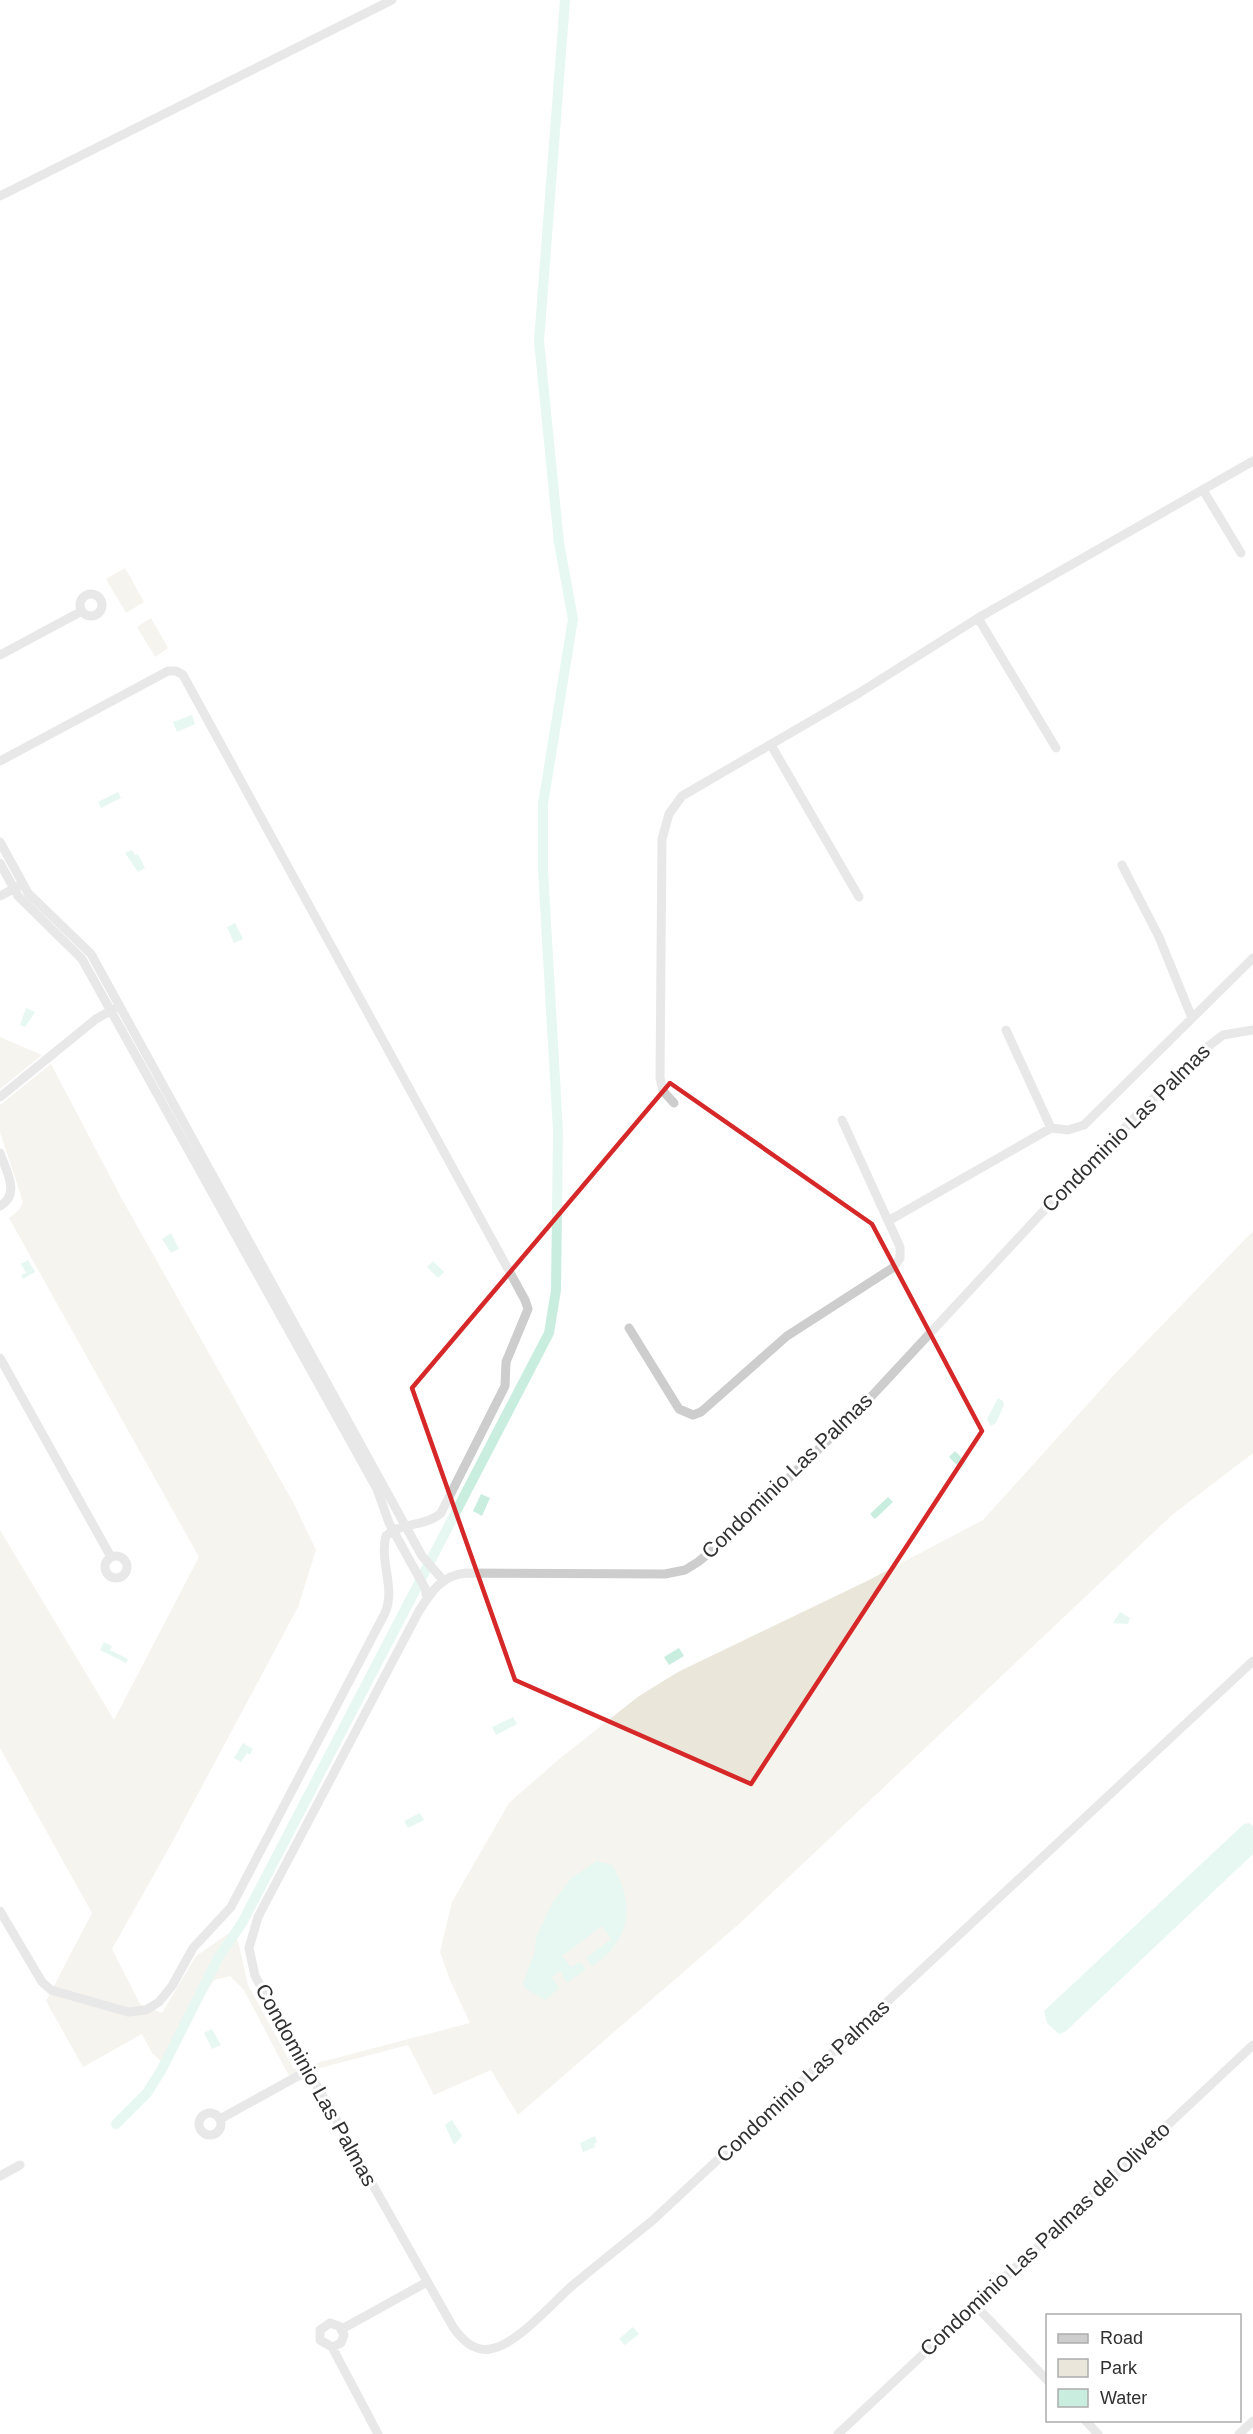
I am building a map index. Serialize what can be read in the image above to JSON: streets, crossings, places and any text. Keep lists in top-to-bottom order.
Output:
{
  "streets": {
    "street": ["Condominio Las Palmas", "Condominio Las Palmas del Oliveto"]
  },
  "legend": ["Road", "Park", "Water"]
}
